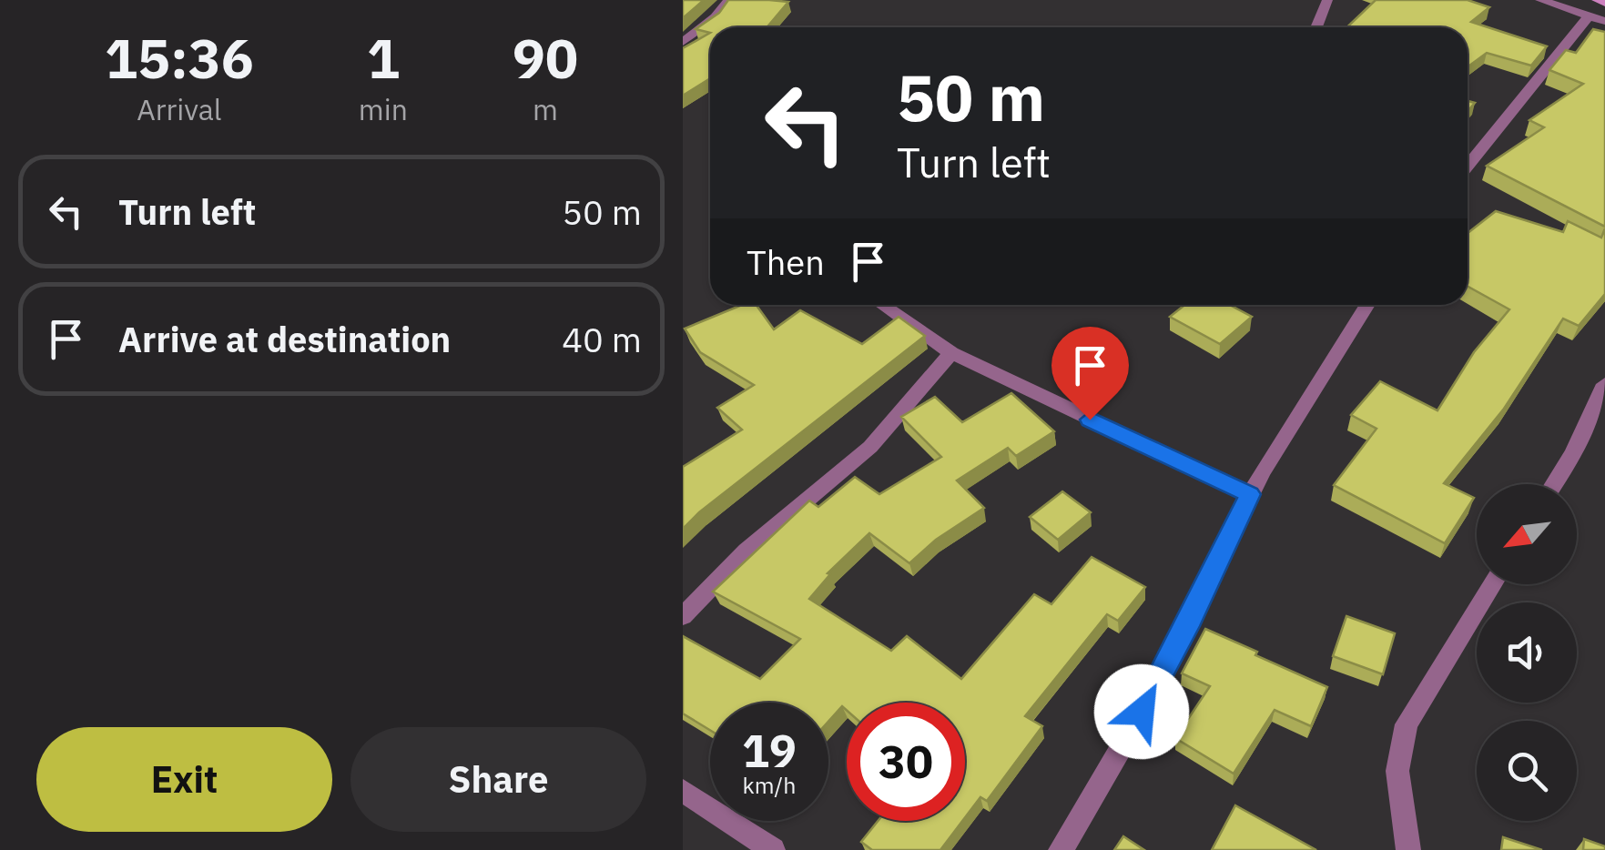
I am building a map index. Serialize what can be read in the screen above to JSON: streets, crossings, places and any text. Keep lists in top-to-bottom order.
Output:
{
  "north": "bottom left",
  "page": {
    "eta": [
      "15:36",
      "Arrival",
      "1",
      "min",
      "90",
      "m"
    ],
    "turn": ["50 m", "Turn left"],
    "list": [
      {
        "name": "Turn left",
        "value": "50 m"
      },
      {
        "name": "Arrive at destination",
        "value": "40 m"
      }
    ],
    "then": "Then",
    "speed": "19 km/h",
    "limit": "30",
    "buttons": ["Exit", "Share"]
  }
}
